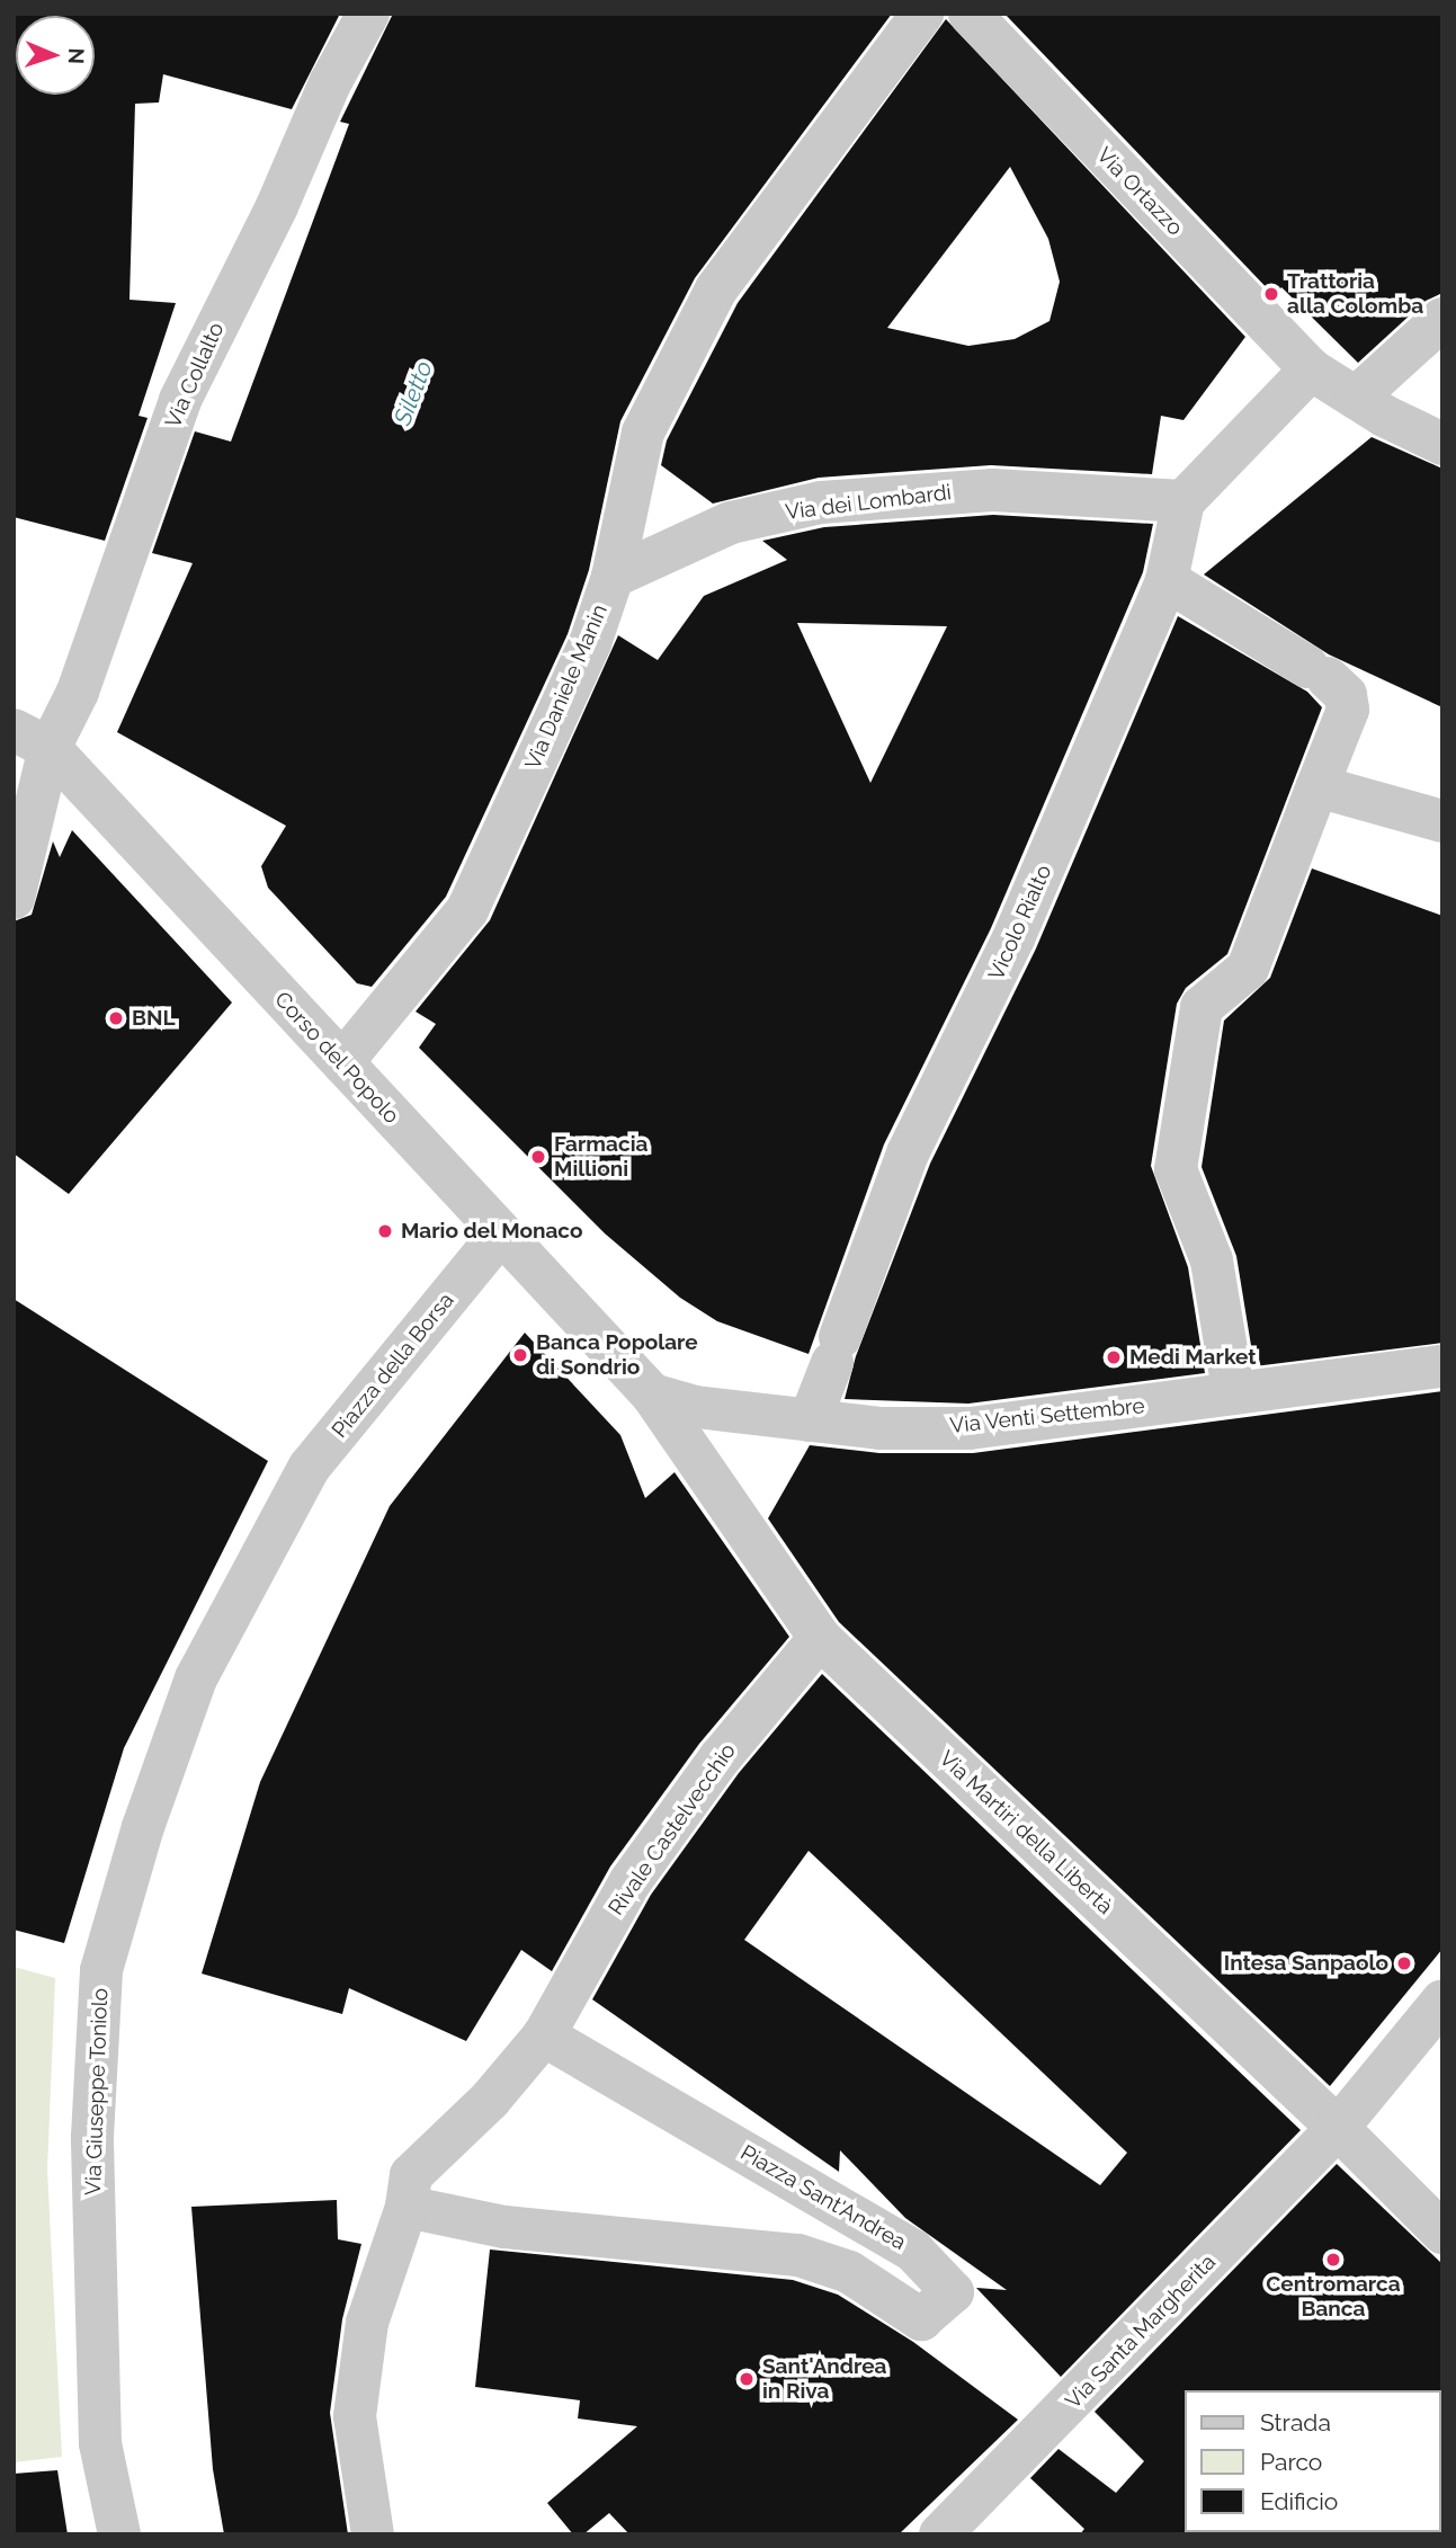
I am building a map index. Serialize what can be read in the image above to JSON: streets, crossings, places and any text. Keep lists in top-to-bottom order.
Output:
{
  "streets": {
    "street": [
      "Via Ortazzo",
      "Via Collalto",
      "Via dei Lombardi",
      "Via Daniele Manin",
      "Vicolo Rialto",
      "Corso del Popolo",
      "Piazza della Borsa",
      "Via Venti Settembre",
      "Rivale Castelvecchio",
      "Via Martiri della Libertà",
      "Via Giuseppe Toniolo",
      "Piazza Sant'Andrea",
      "Via Santa Margherita"
    ]
  },
  "crossings": [
    ["Via Collalto", "Corso del Popolo"],
    ["Via dei Lombardi", "Via Daniele Manin"],
    ["Via dei Lombardi", "Vicolo Rialto"],
    ["Via Daniele Manin", "Corso del Popolo"],
    ["Vicolo Rialto", "Via Venti Settembre"],
    ["Corso del Popolo", "Piazza della Borsa"],
    ["Corso del Popolo", "Via Venti Settembre"],
    ["Corso del Popolo", "Via Martiri della Libertà"],
    ["Piazza della Borsa", "Via Giuseppe Toniolo"],
    ["Via Venti Settembre", "Via Martiri della Libertà"],
    ["Rivale Castelvecchio", "Via Martiri della Libertà"],
    ["Rivale Castelvecchio", "Piazza Sant'Andrea"],
    ["Via Martiri della Libertà", "Via Santa Margherita"]
  ],
  "water": ["Siletto"],
  "places": [
    "Trattoria alla Colomba",
    "BNL",
    "Farmacia Millioni",
    "Mario del Monaco",
    "Banca Popolare di Sondrio",
    "Medi Market",
    "Intesa Sanpaolo",
    "Centromarca Banca",
    "Sant'Andrea in Riva"
  ],
  "legend": ["Strada", "Parco", "Edificio"],
  "north": "right"
}
